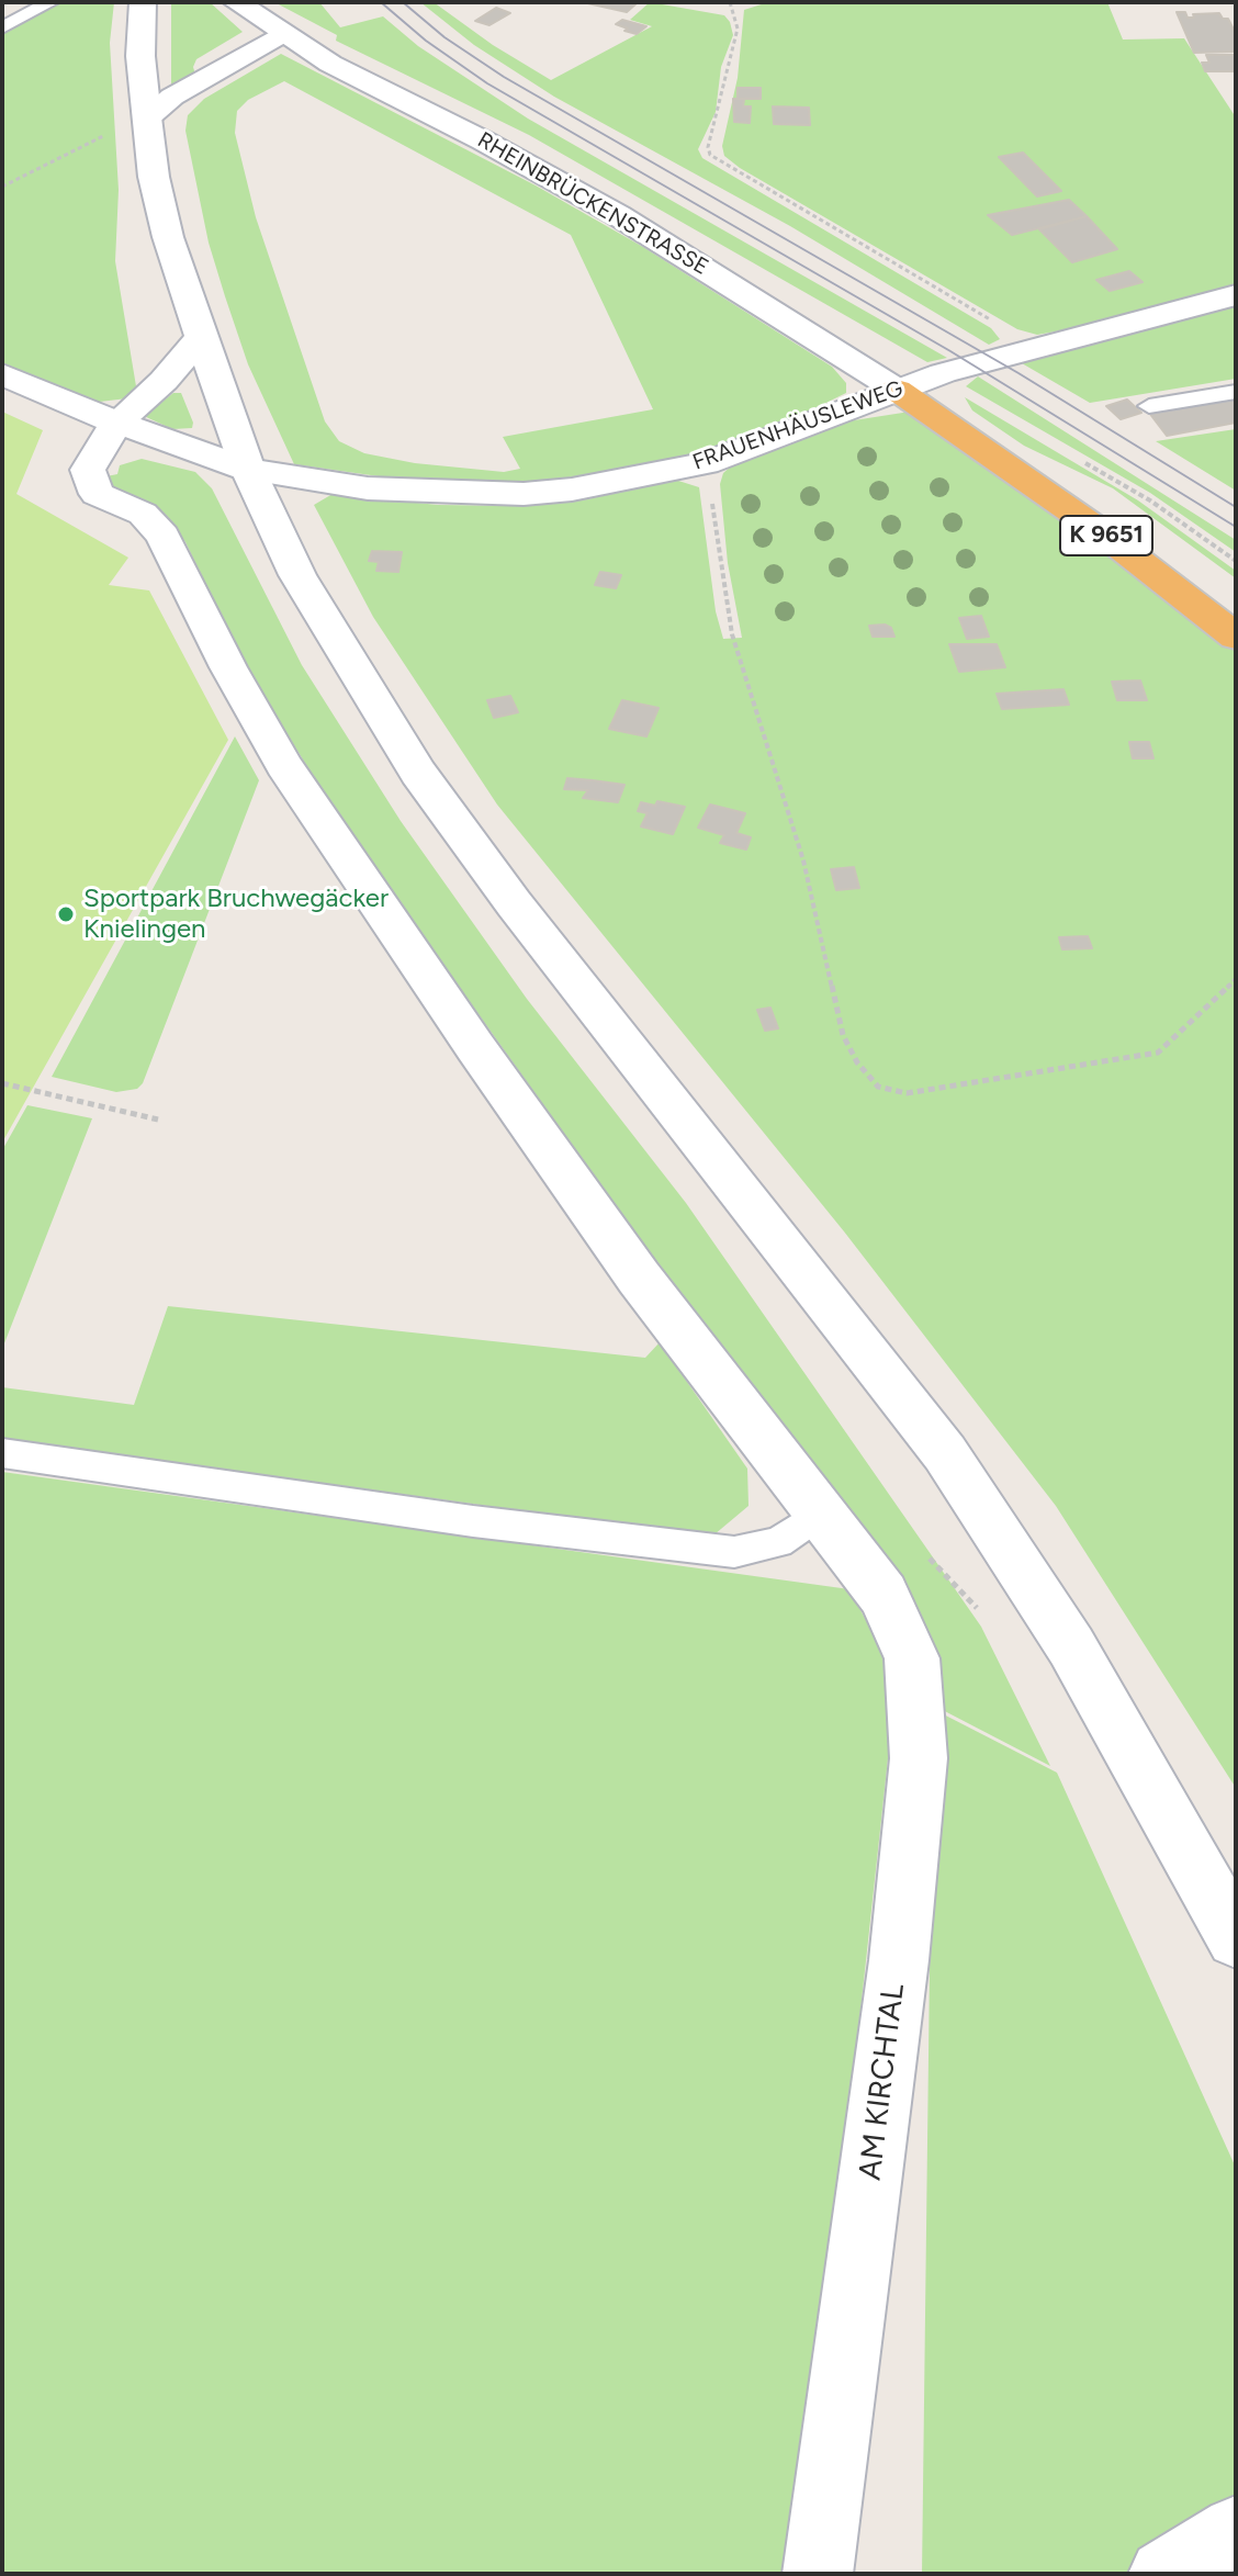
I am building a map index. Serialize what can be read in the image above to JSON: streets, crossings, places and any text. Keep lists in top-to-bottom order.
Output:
{
  "streets": {
    "highway": ["K 9651"],
    "main road": ["RHEINBRÜCKENSTRASSE", "FRAUENHÄUSLEWEG", "AM KIRCHTAL"]
  },
  "crossings": [
    ["RHEINBRÜCKENSTRASSE", "FRAUENHÄUSLEWEG"],
    ["RHEINBRÜCKENSTRASSE", "K 9651"],
    ["FRAUENHÄUSLEWEG", "K 9651"],
    ["FRAUENHÄUSLEWEG", "AM KIRCHTAL"]
  ],
  "places": ["Sportpark Bruchwegäcker Knielingen"]
}
